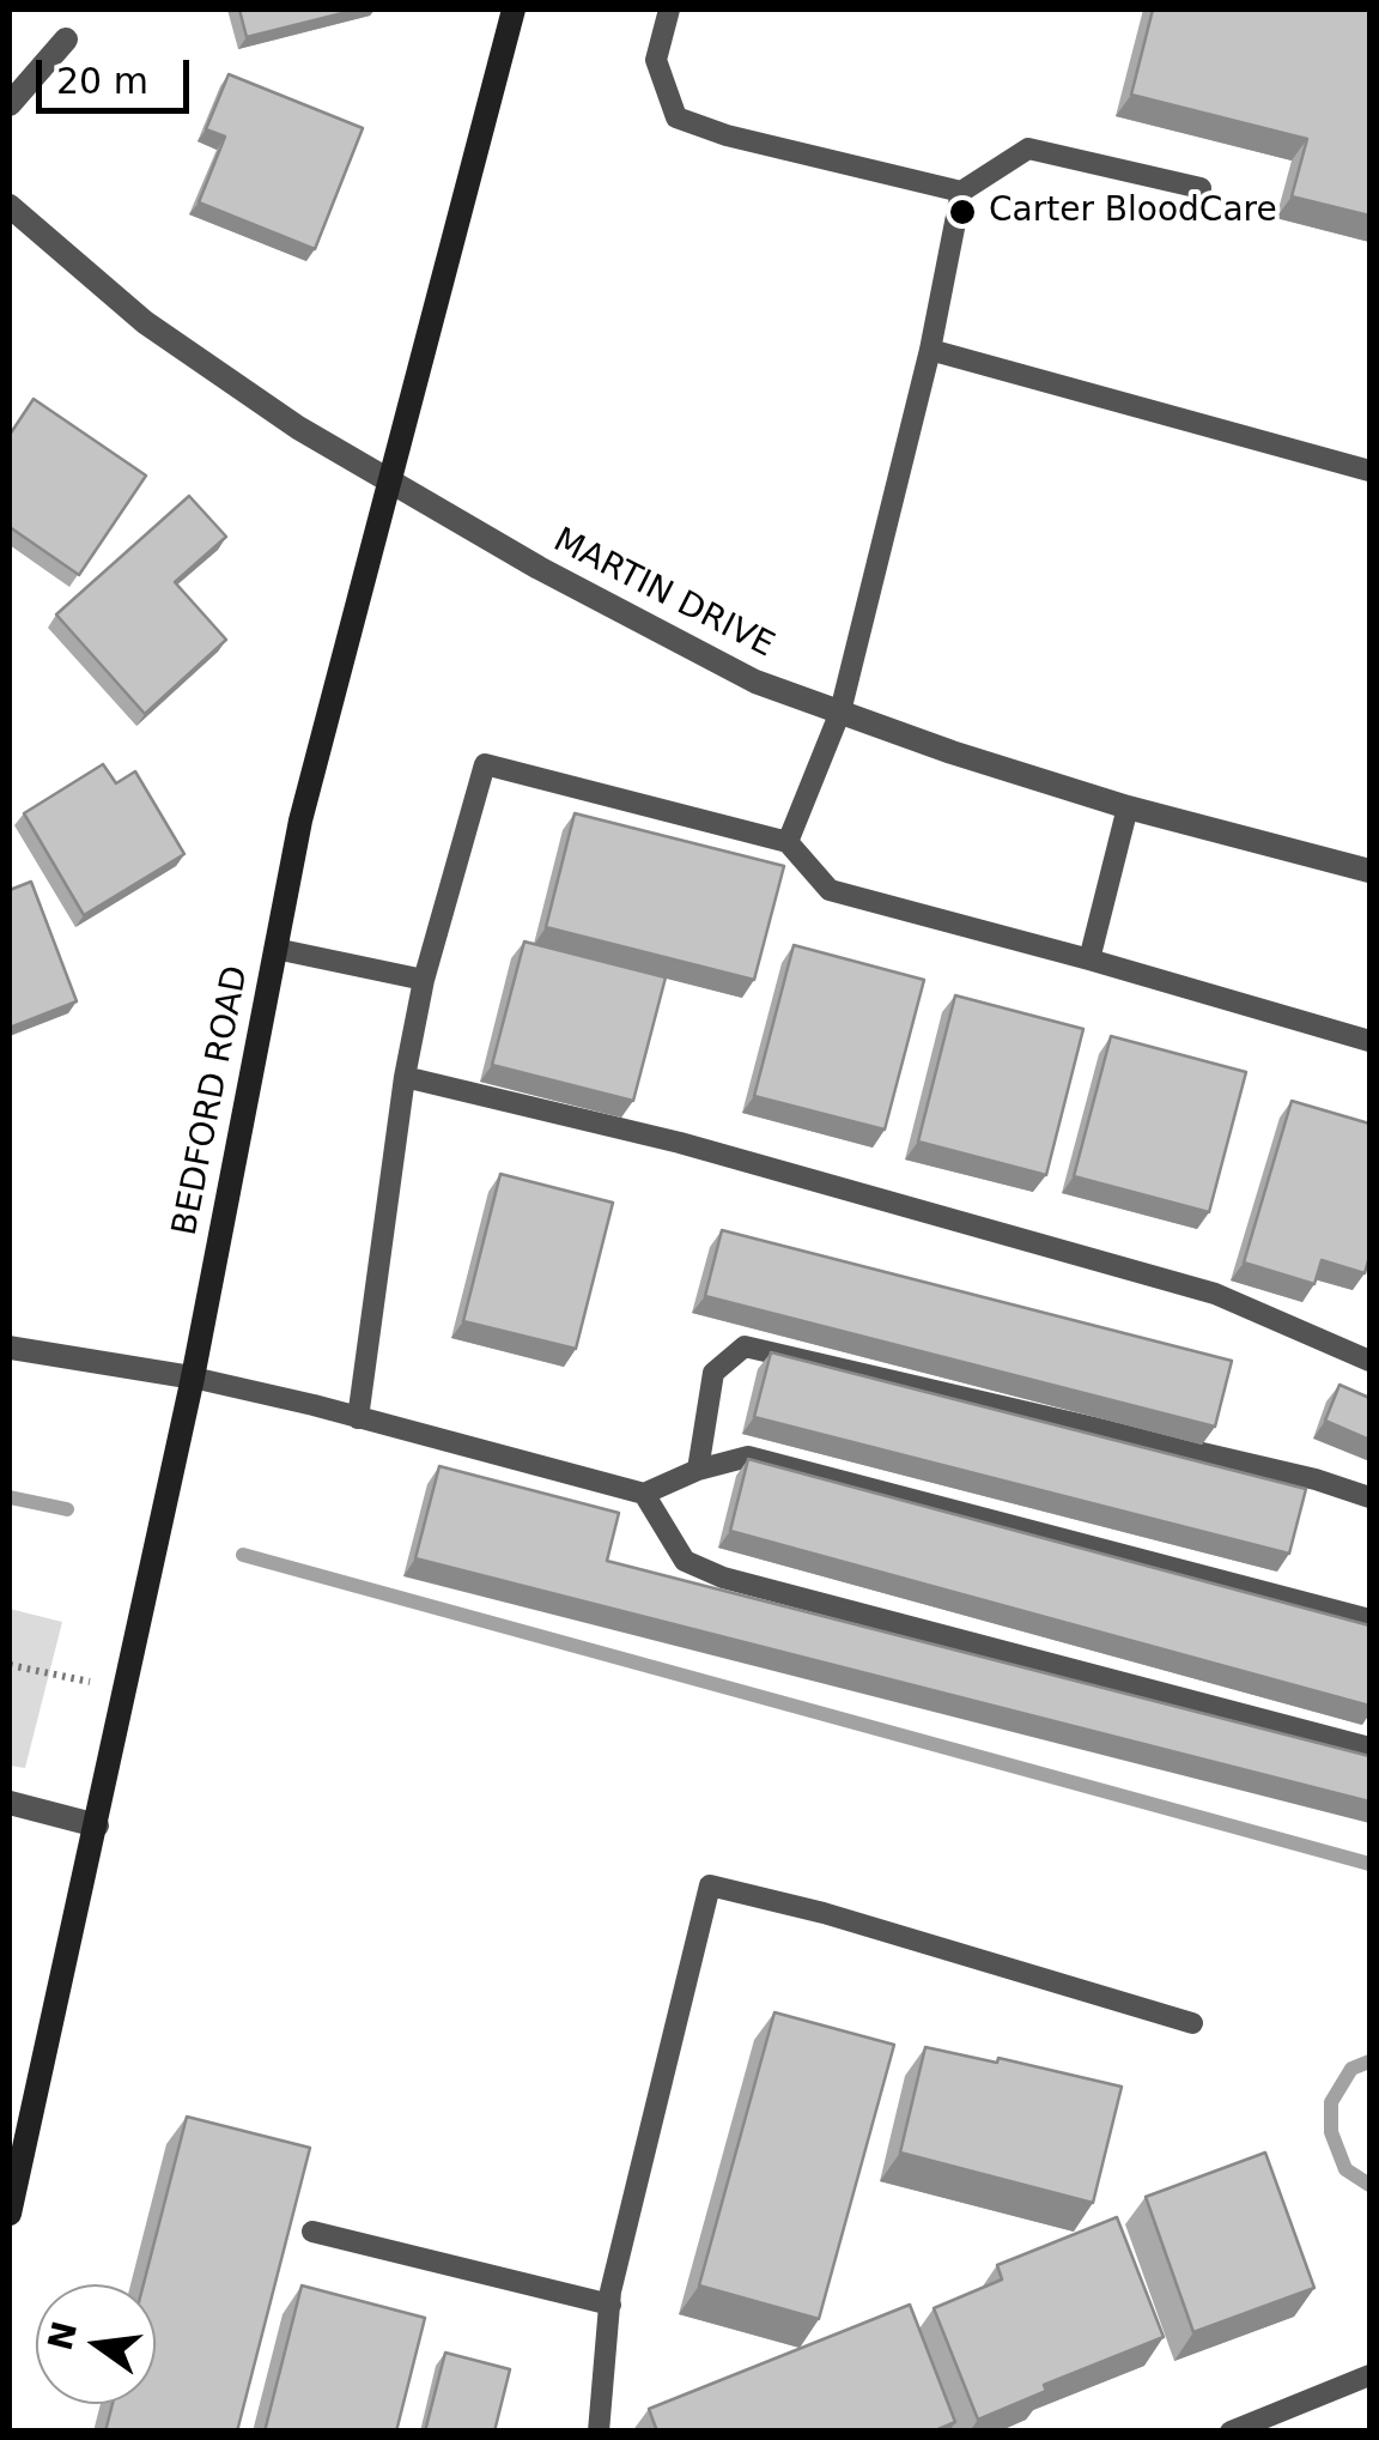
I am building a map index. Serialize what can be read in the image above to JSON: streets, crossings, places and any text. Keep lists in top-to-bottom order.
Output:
{
  "streets": {
    "main road": ["BEDFORD ROAD"],
    "street": ["MARTIN DRIVE"]
  },
  "crossings": [
    ["MARTIN DRIVE", "BEDFORD ROAD"]
  ],
  "places": ["Carter BloodCare"],
  "scale_bar": "20 m",
  "north": "left"
}
